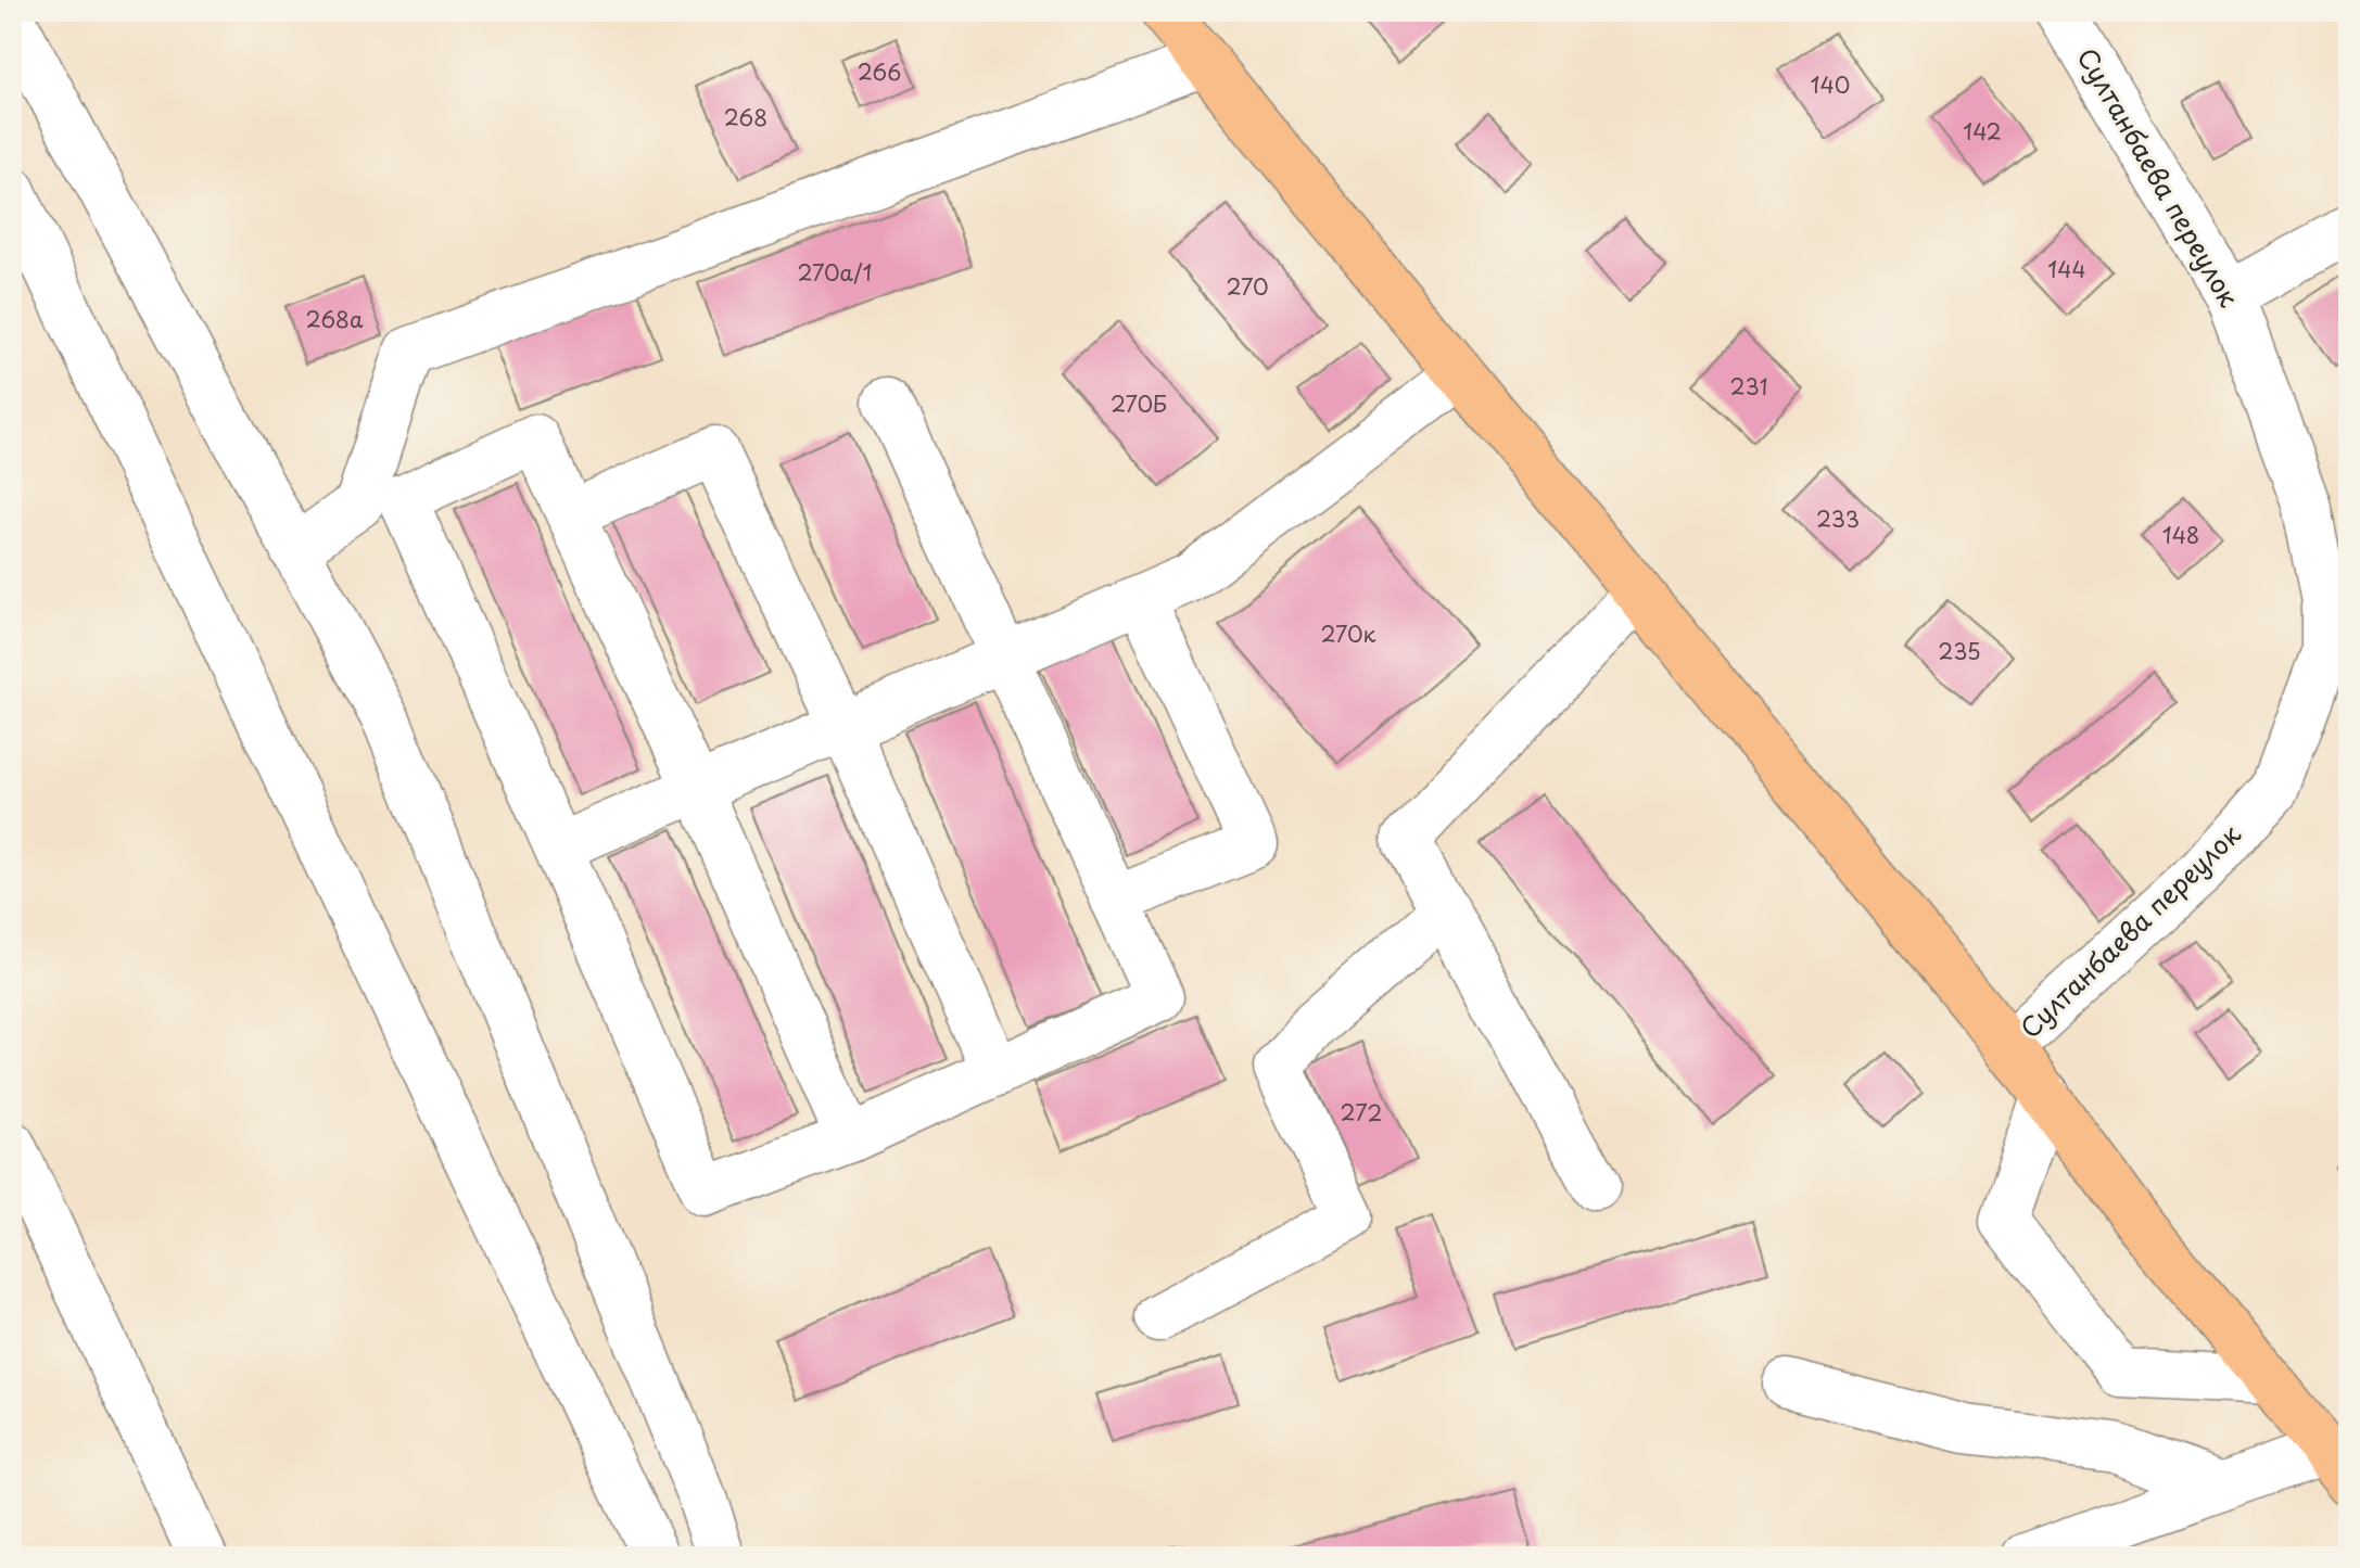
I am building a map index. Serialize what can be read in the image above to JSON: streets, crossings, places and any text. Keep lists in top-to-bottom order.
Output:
{
  "streets": {
    "street": ["Султанбаева переулок"]
  },
  "house_numbers": [
    "266",
    "140",
    "268",
    "142",
    "144",
    "270а/1",
    "270",
    "268а",
    "231",
    "270Б",
    "233",
    "148",
    "270к",
    "235",
    "272"
  ]
}
